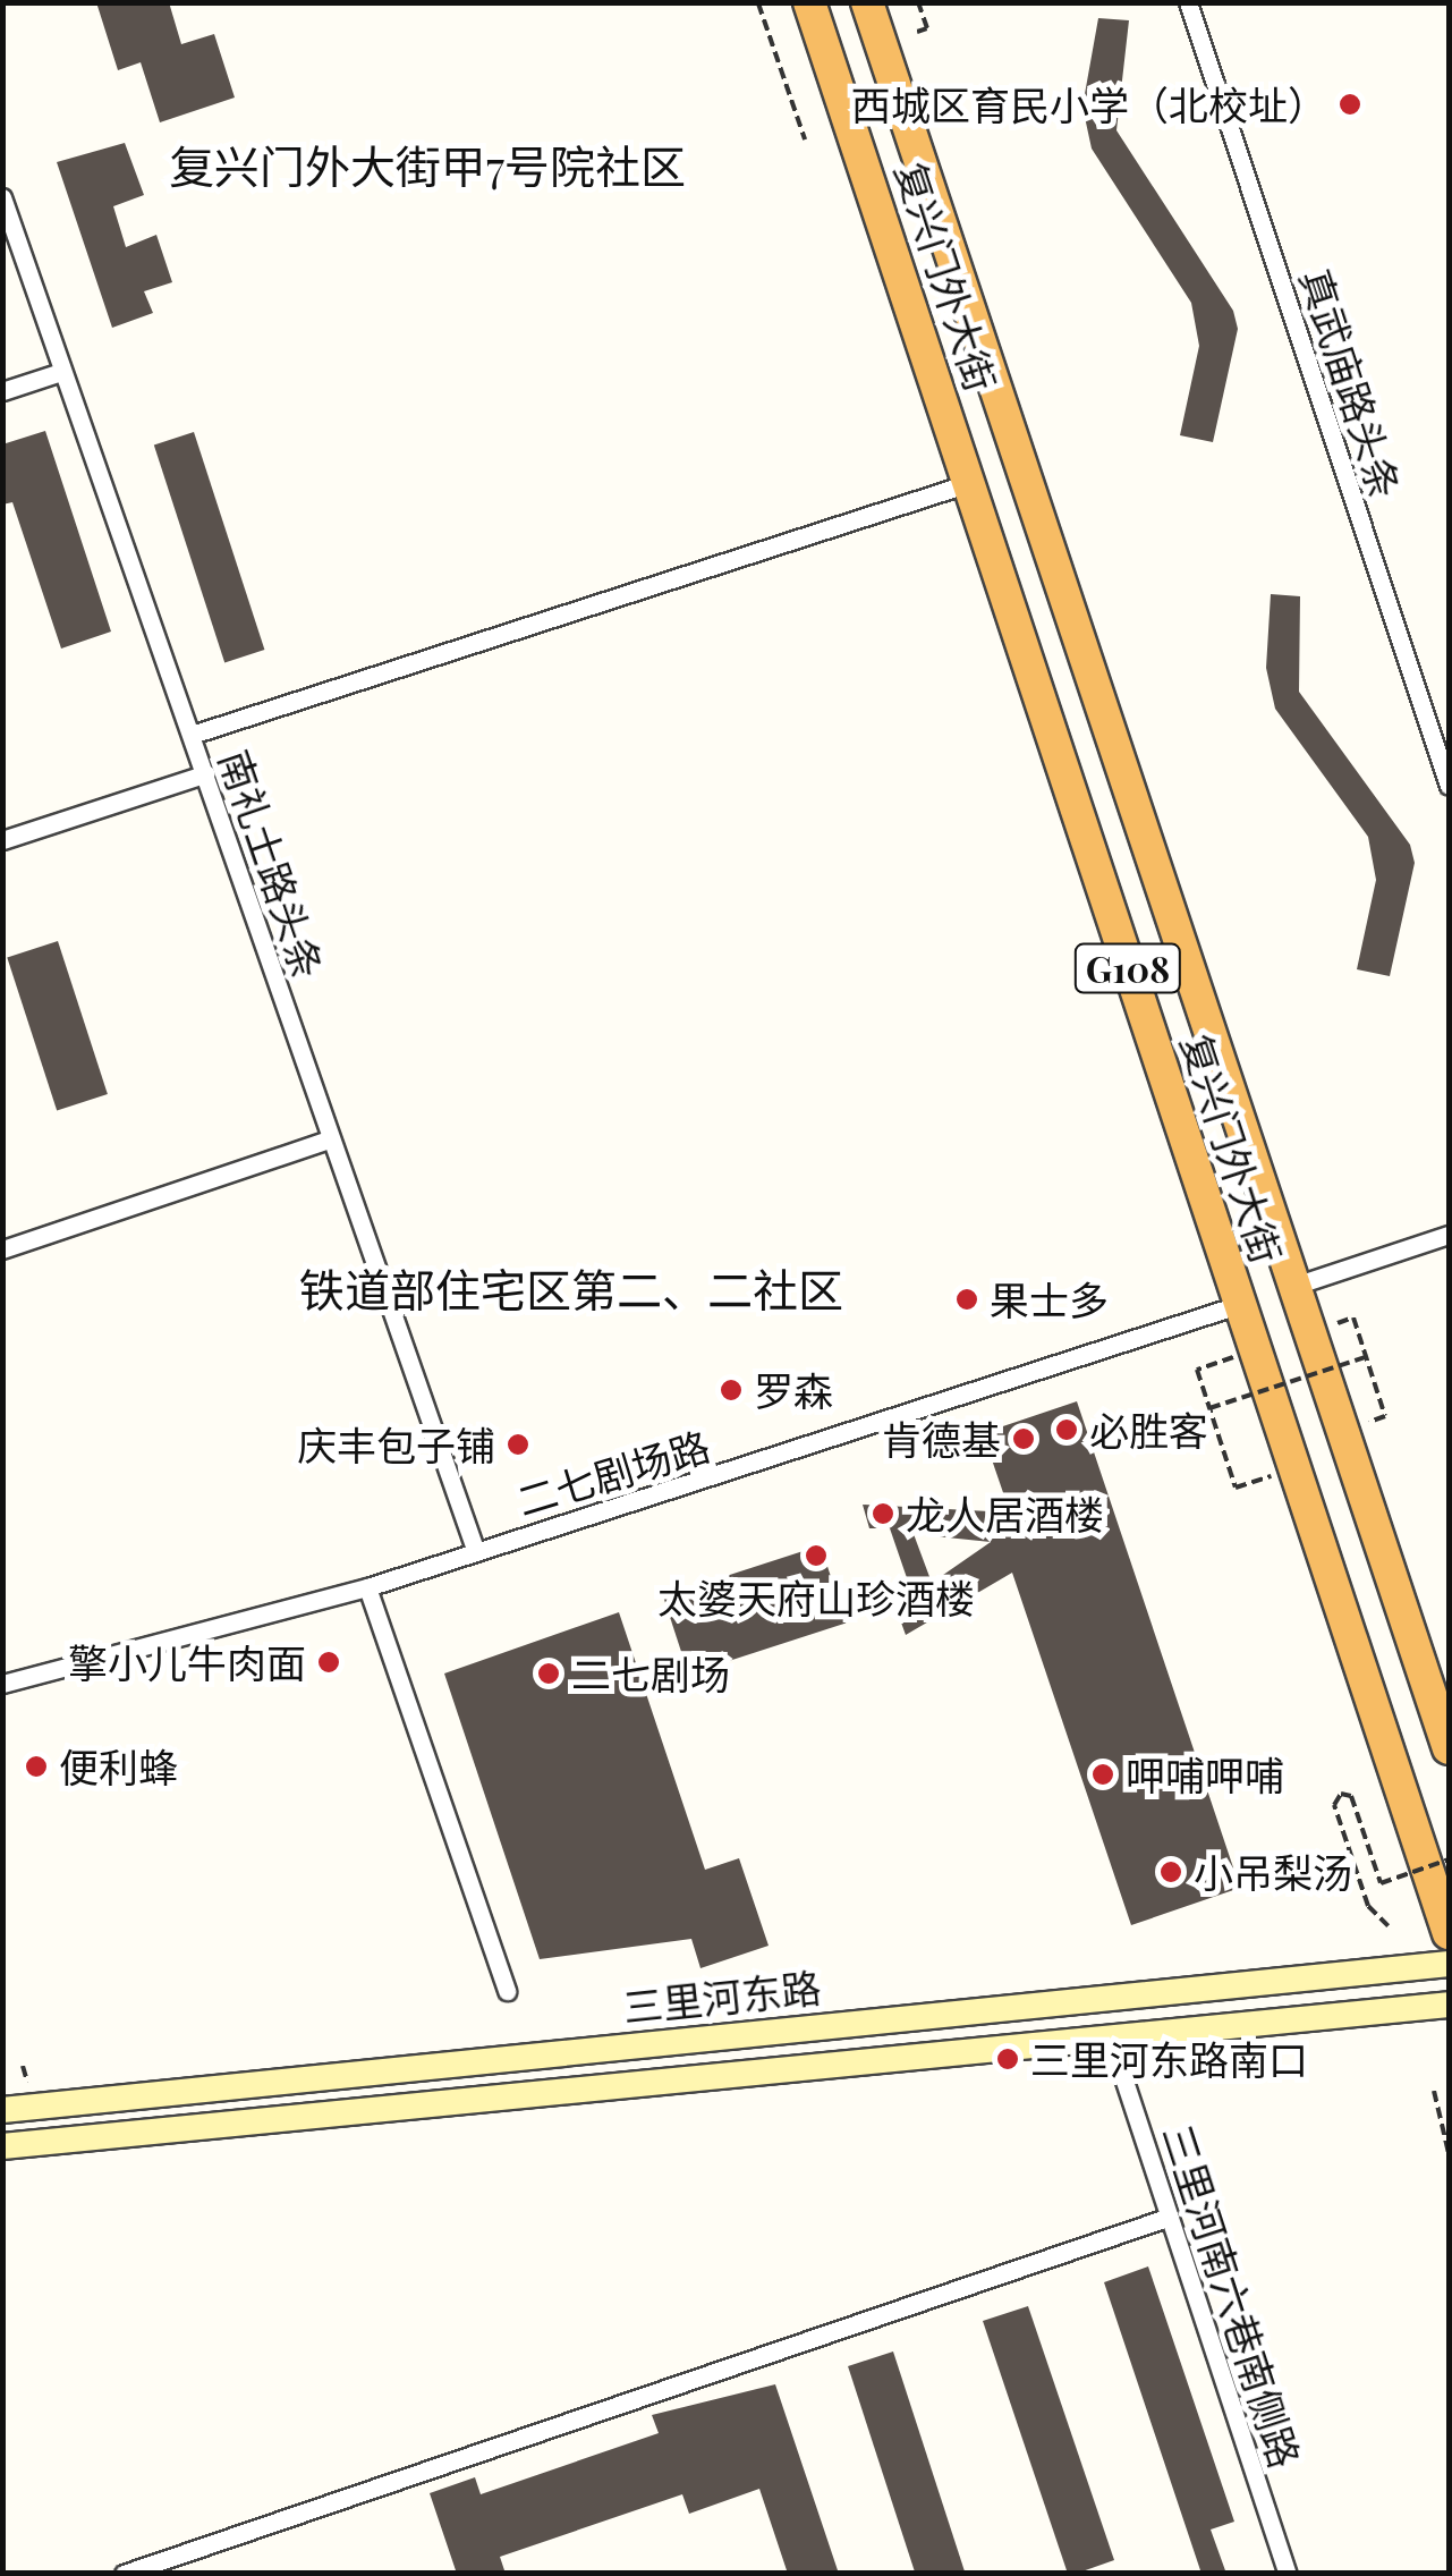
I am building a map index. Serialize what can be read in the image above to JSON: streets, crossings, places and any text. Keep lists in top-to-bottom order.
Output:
{
  "streets": {
    "highway": ["复兴门外大街", "G108"],
    "main road": ["三里河东路"],
    "street": [
      "真武庙路头条",
      "南礼士路头条",
      "二七剧场路",
      "三里河南六巷南侧路"
    ]
  },
  "crossings": [
    ["复兴门外大街", "二七剧场路"],
    ["南礼士路头条", "二七剧场路"],
    ["三里河东路", "三里河南六巷南侧路"]
  ],
  "districts": ["复兴门外大街甲7号院社区", "铁道部住宅区第二、二社区"],
  "places": [
    "西城区育民小学（北校址）",
    "果士多",
    "罗森",
    "必胜客",
    "肯德基",
    "庆丰包子铺",
    "龙人居酒楼",
    "太婆天府山珍酒楼",
    "擎小儿牛肉面",
    "二七剧场",
    "便利蜂",
    "呷哺呷哺",
    "小吊梨汤",
    "三里河东路南口"
  ]
}
